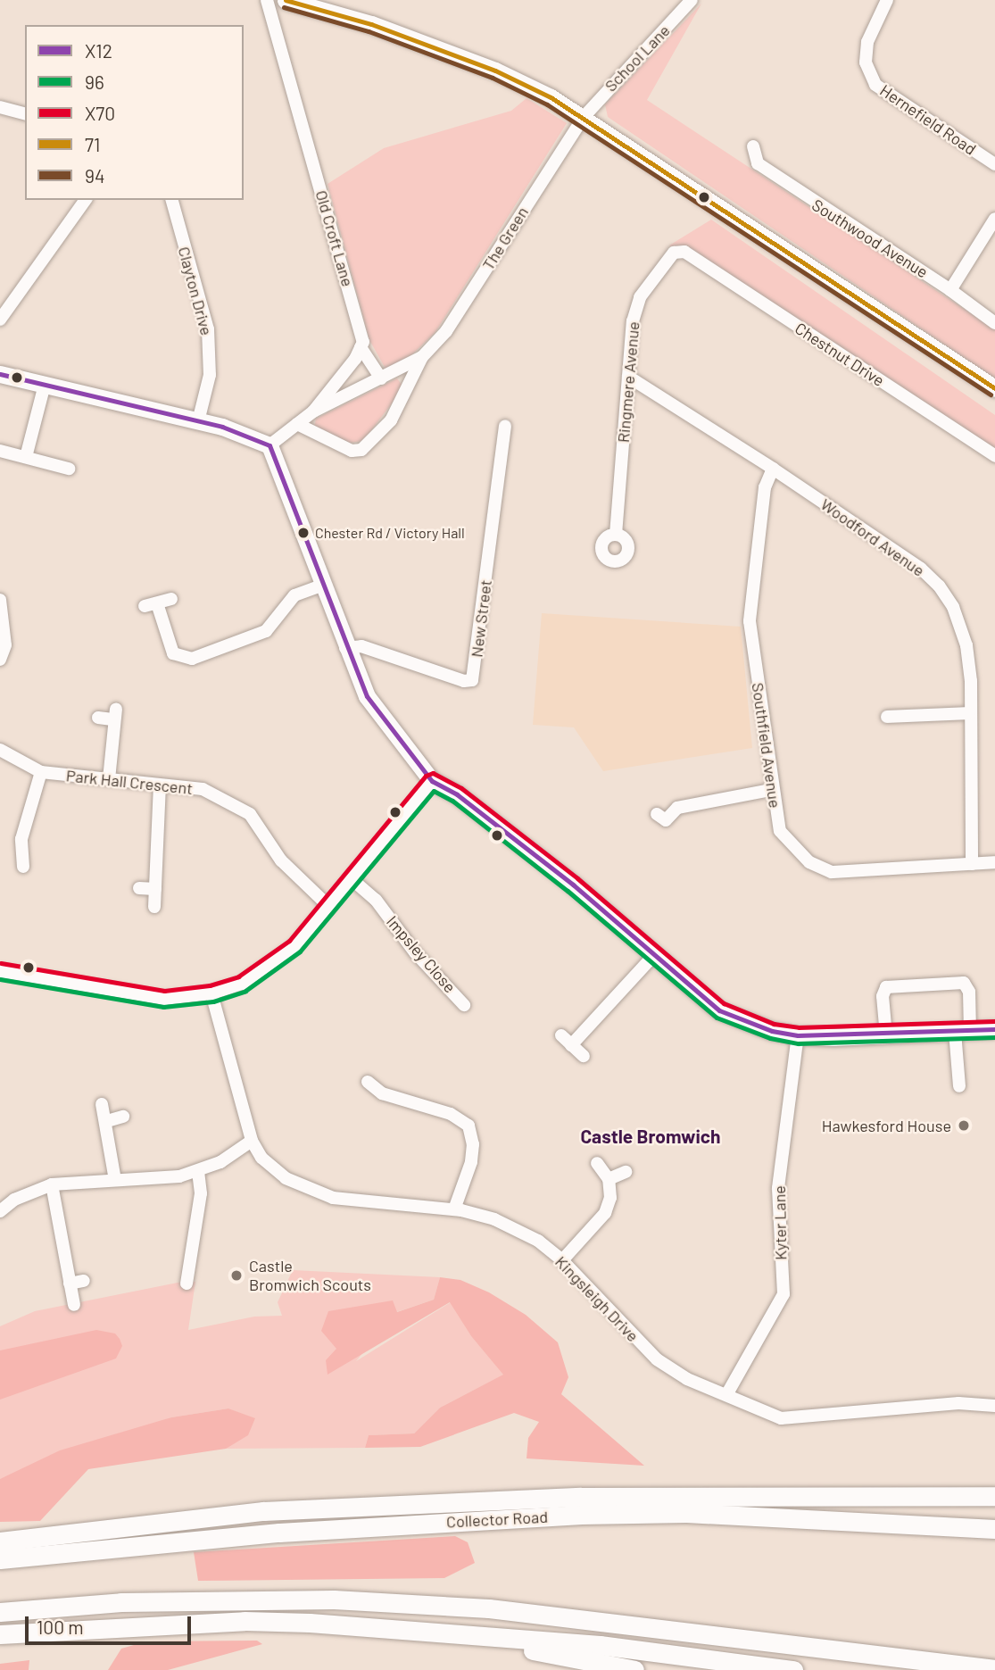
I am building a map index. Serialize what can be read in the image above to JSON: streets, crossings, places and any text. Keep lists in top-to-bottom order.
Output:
{
  "streets": {
    "highway": ["Collector Road"],
    "street": [
      "School Lane",
      "Hernefield Road",
      "Old Croft Lane",
      "The Green",
      "Southwood Avenue",
      "Clayton Drive",
      "Chestnut Drive",
      "Ringmere Avenue",
      "Woodford Avenue",
      "New Street",
      "Southfield Avenue",
      "Park Hall Crescent",
      "Impsley Close",
      "Kyter Lane",
      "Kingsleigh Drive"
    ]
  },
  "crossings": [
    ["School Lane", "The Green"],
    ["Chestnut Drive", "Ringmere Avenue"],
    ["Ringmere Avenue", "Woodford Avenue"],
    ["Woodford Avenue", "Southfield Avenue"],
    ["Kyter Lane", "Kingsleigh Drive"]
  ],
  "districts": ["Castle Bromwich"],
  "places": ["Chester Rd / Victory Hall", "Hawkesford House", "Castle Bromwich Scouts"],
  "lines": [
    "transit line 71",
    "transit line 94",
    "transit line X12",
    "transit line X70",
    "transit line 96"
  ],
  "legend": [
    "X12",
    "96",
    "X70",
    "71",
    "94"
  ],
  "scale_bar": "100 m"
}
